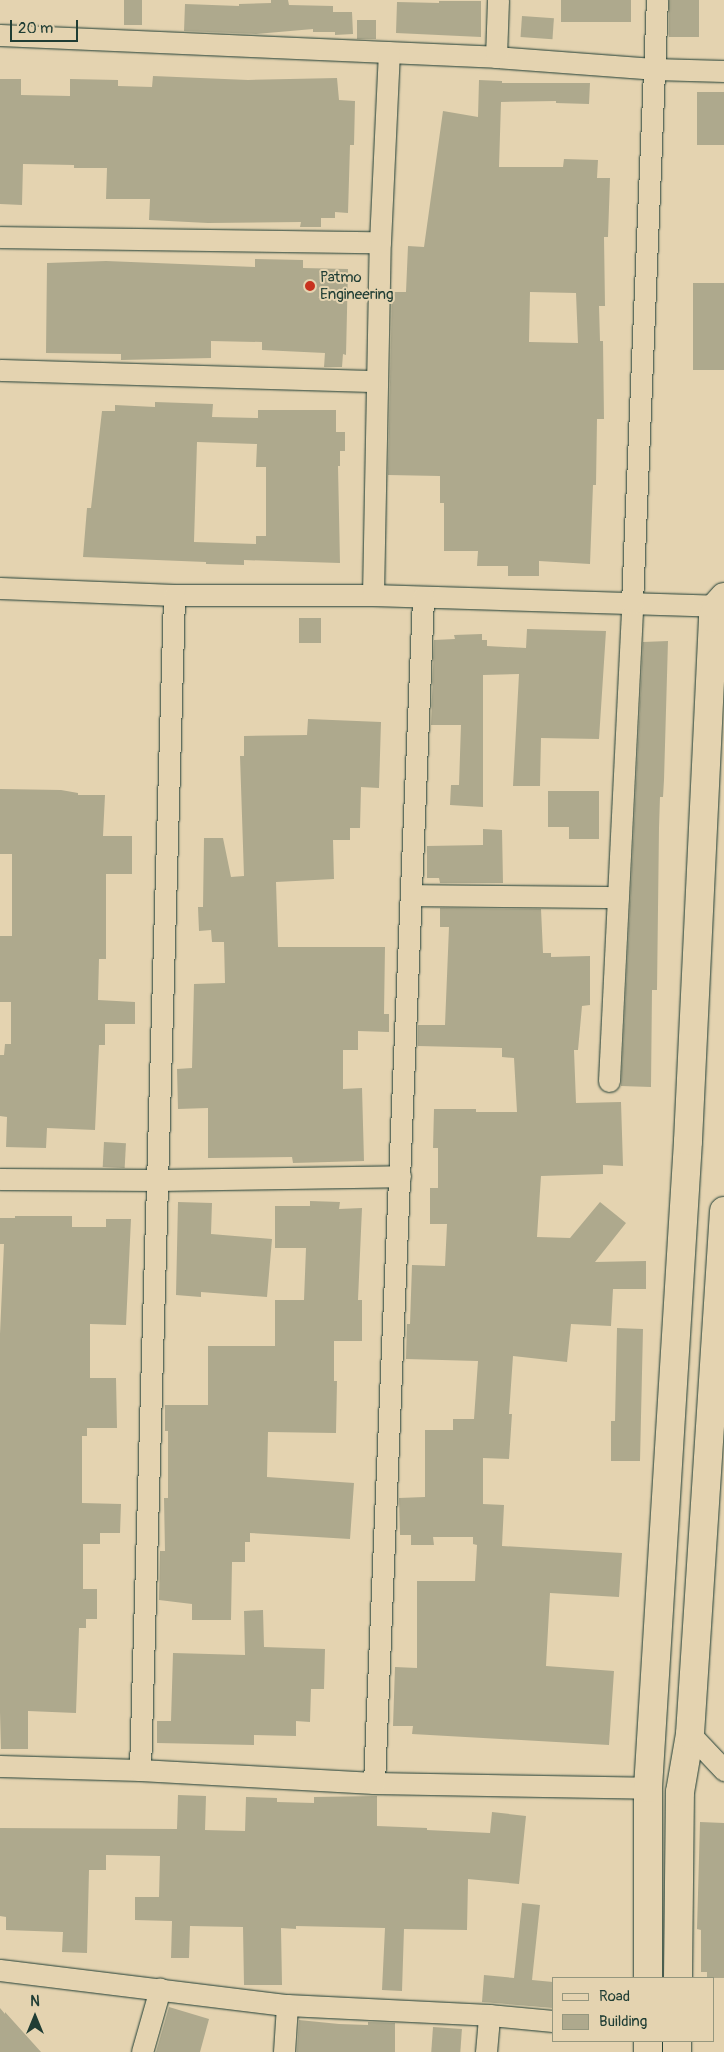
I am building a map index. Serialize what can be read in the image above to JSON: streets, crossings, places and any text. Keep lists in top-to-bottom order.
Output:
{
  "places": ["Patmo Engineering"],
  "legend": ["Road", "Building"],
  "scale_bar": "20 m",
  "north": "top"
}
